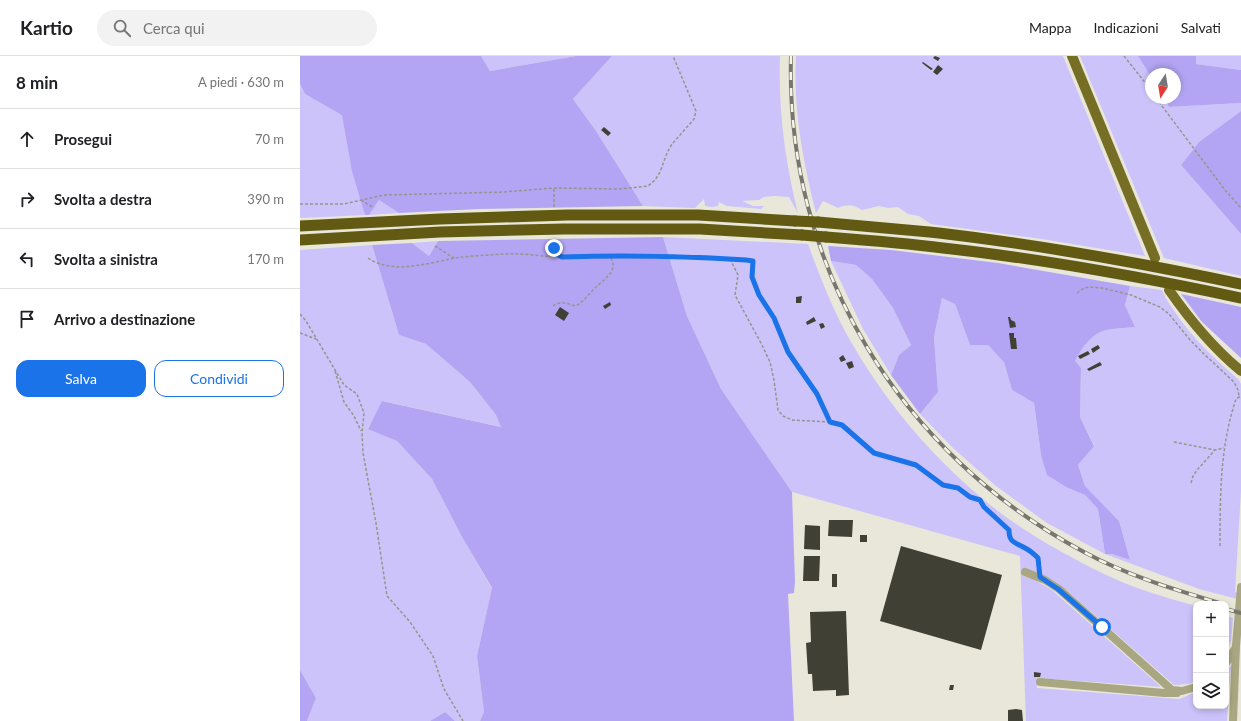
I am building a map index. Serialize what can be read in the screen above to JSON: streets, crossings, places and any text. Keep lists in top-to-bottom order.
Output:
{
  "north": "bottom",
  "page": {
    "header": "Kartio",
    "search": "Cerca qui",
    "nav": ["Mappa", "Indicazioni", "Salvati"],
    "heading": ["8 min", "A piedi · 630 m"],
    "list": [
      ["Prosegui", "70 m"],
      ["Svolta a destra", "390 m"],
      ["Svolta a sinistra", "170 m"],
      "Arrivo a destinazione"
    ],
    "buttons": ["Salva", "Condividi"],
    "map_buttons": ["+", "−"]
  }
}
